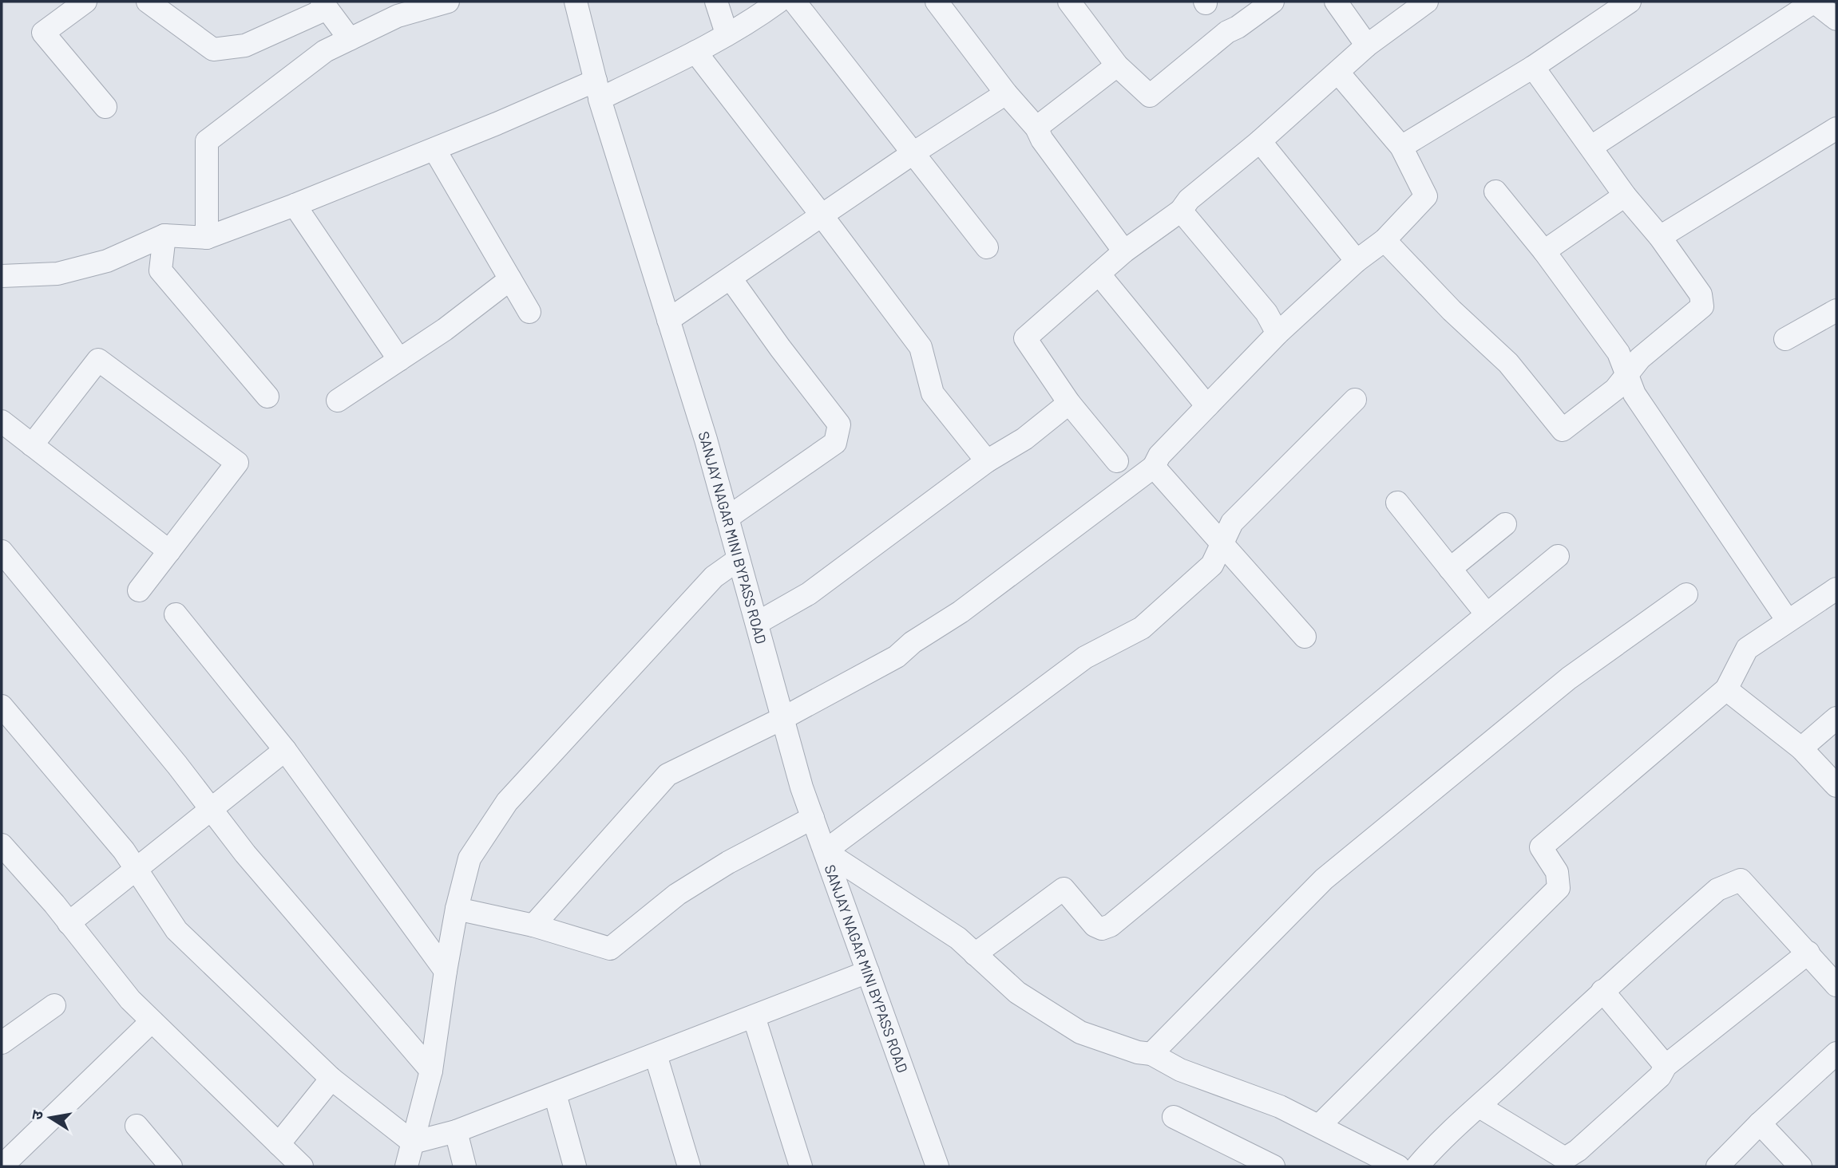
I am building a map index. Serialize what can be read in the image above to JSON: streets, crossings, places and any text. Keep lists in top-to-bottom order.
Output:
{
  "streets": {
    "street": ["SANJAY NAGAR MINI BYPASS ROAD"]
  },
  "north": "left"
}
